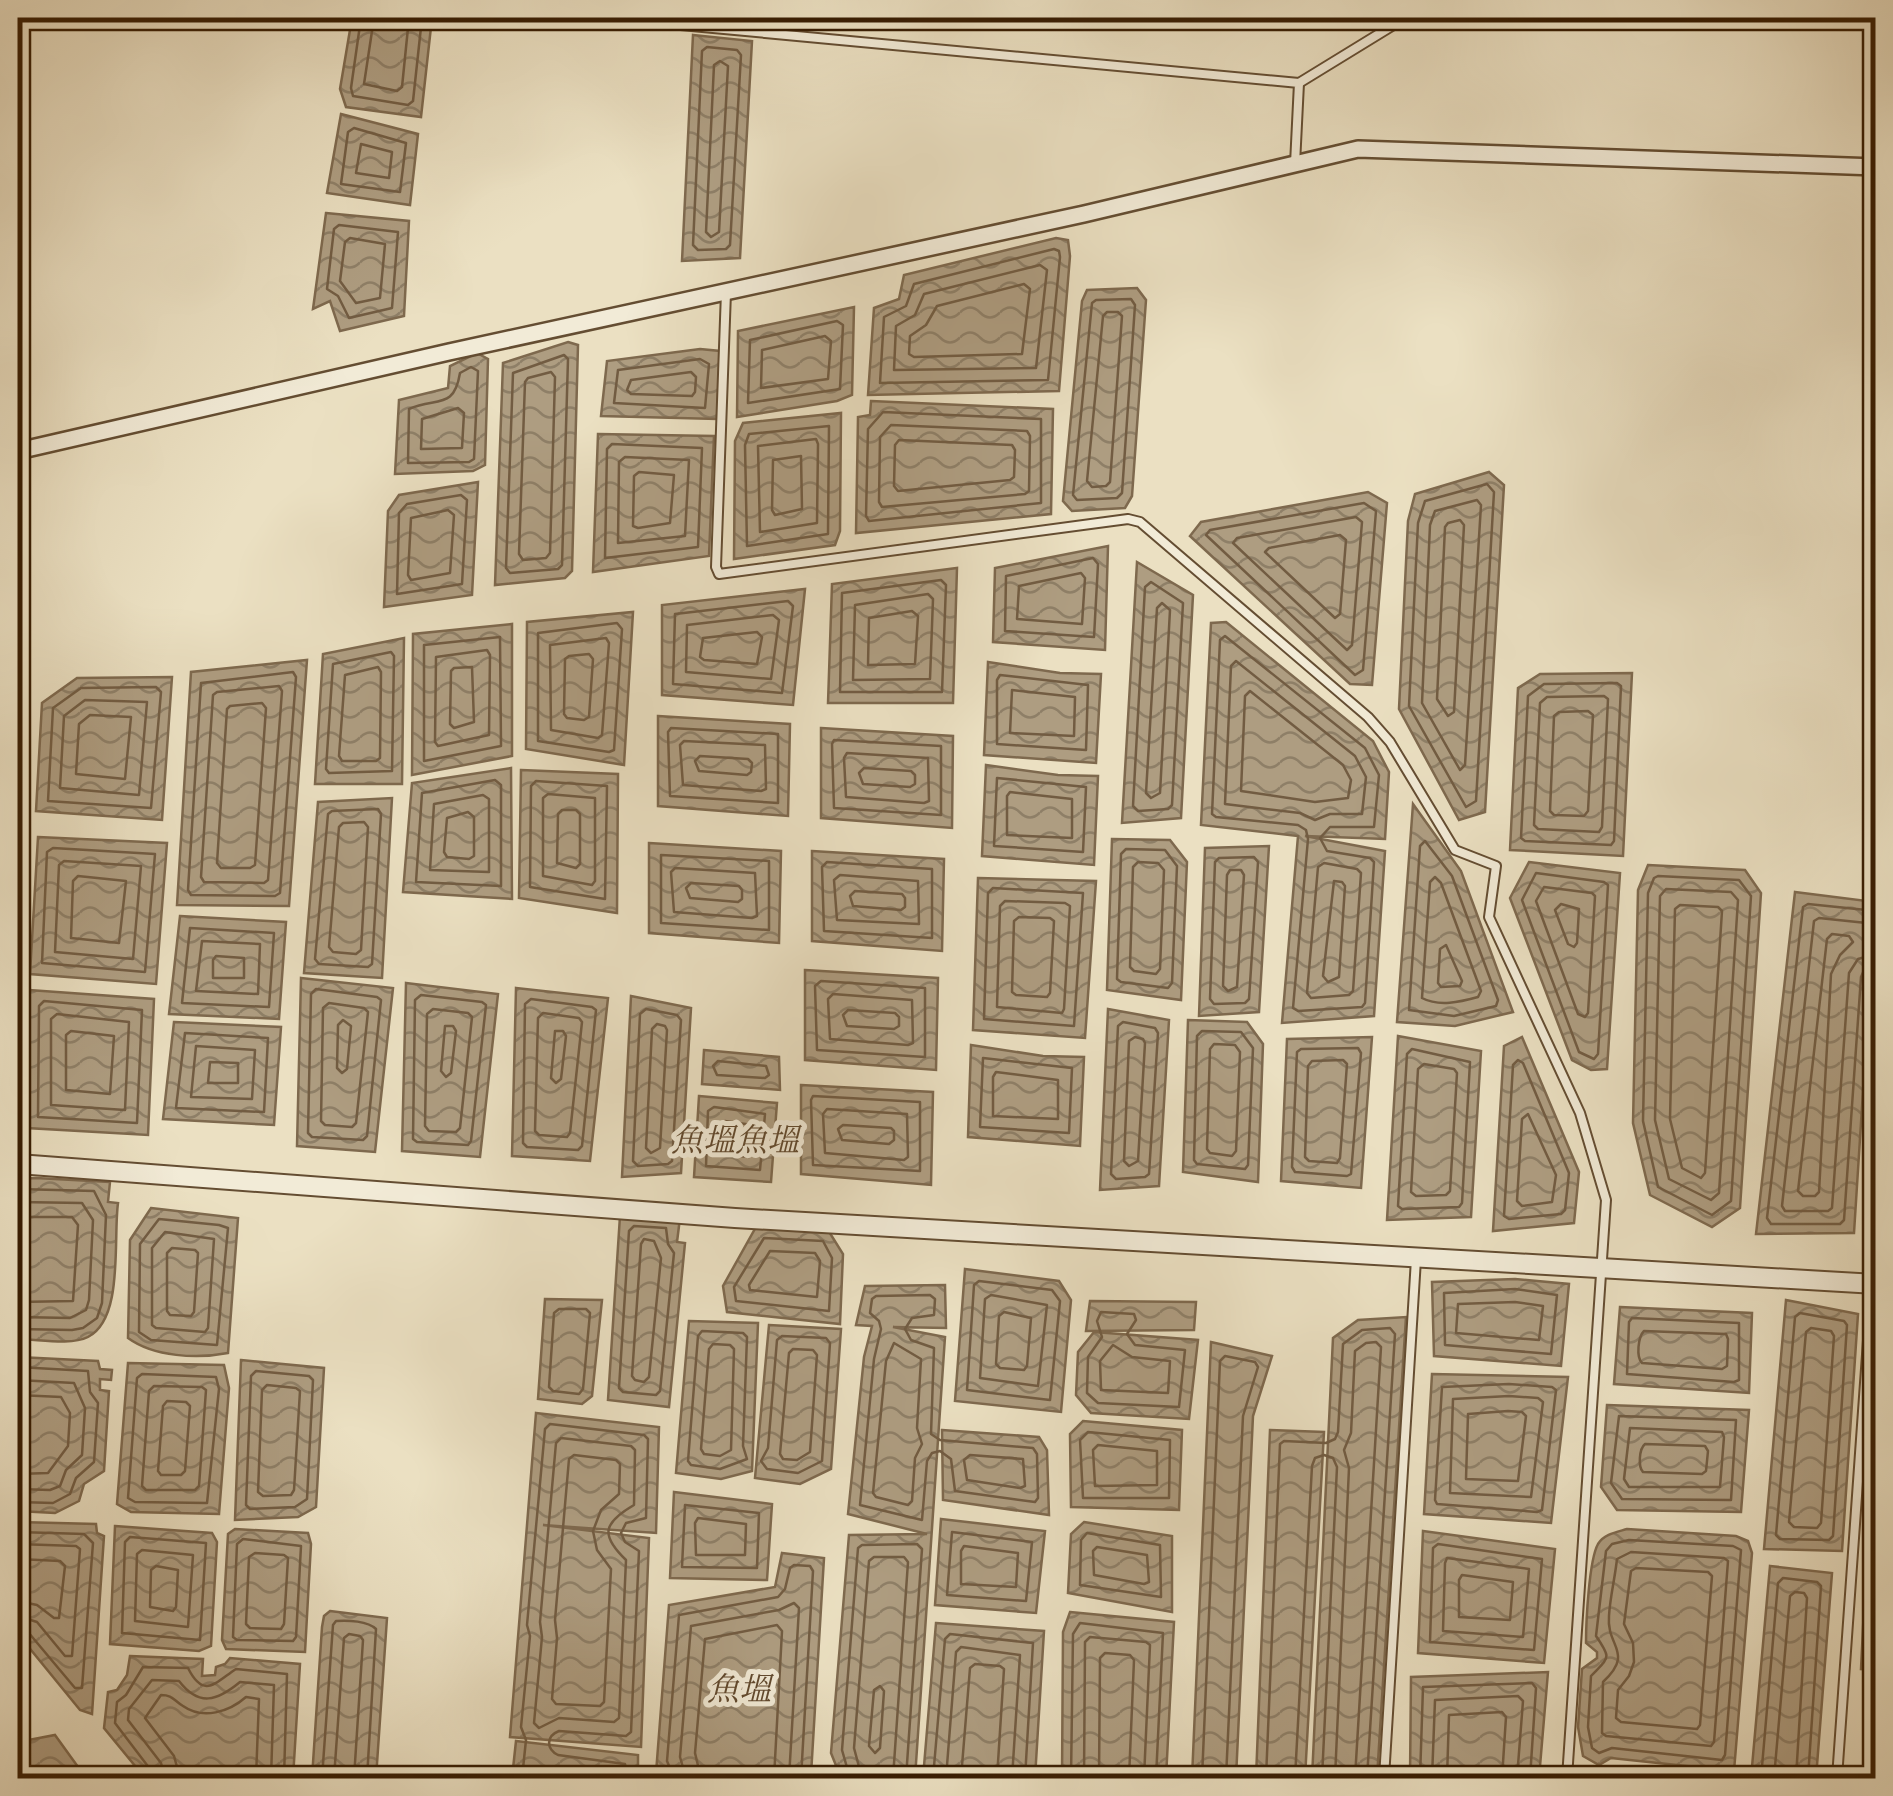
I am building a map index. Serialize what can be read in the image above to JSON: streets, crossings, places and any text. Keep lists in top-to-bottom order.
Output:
{
  "water": ["魚塭魚塭", "魚塭"]
}
